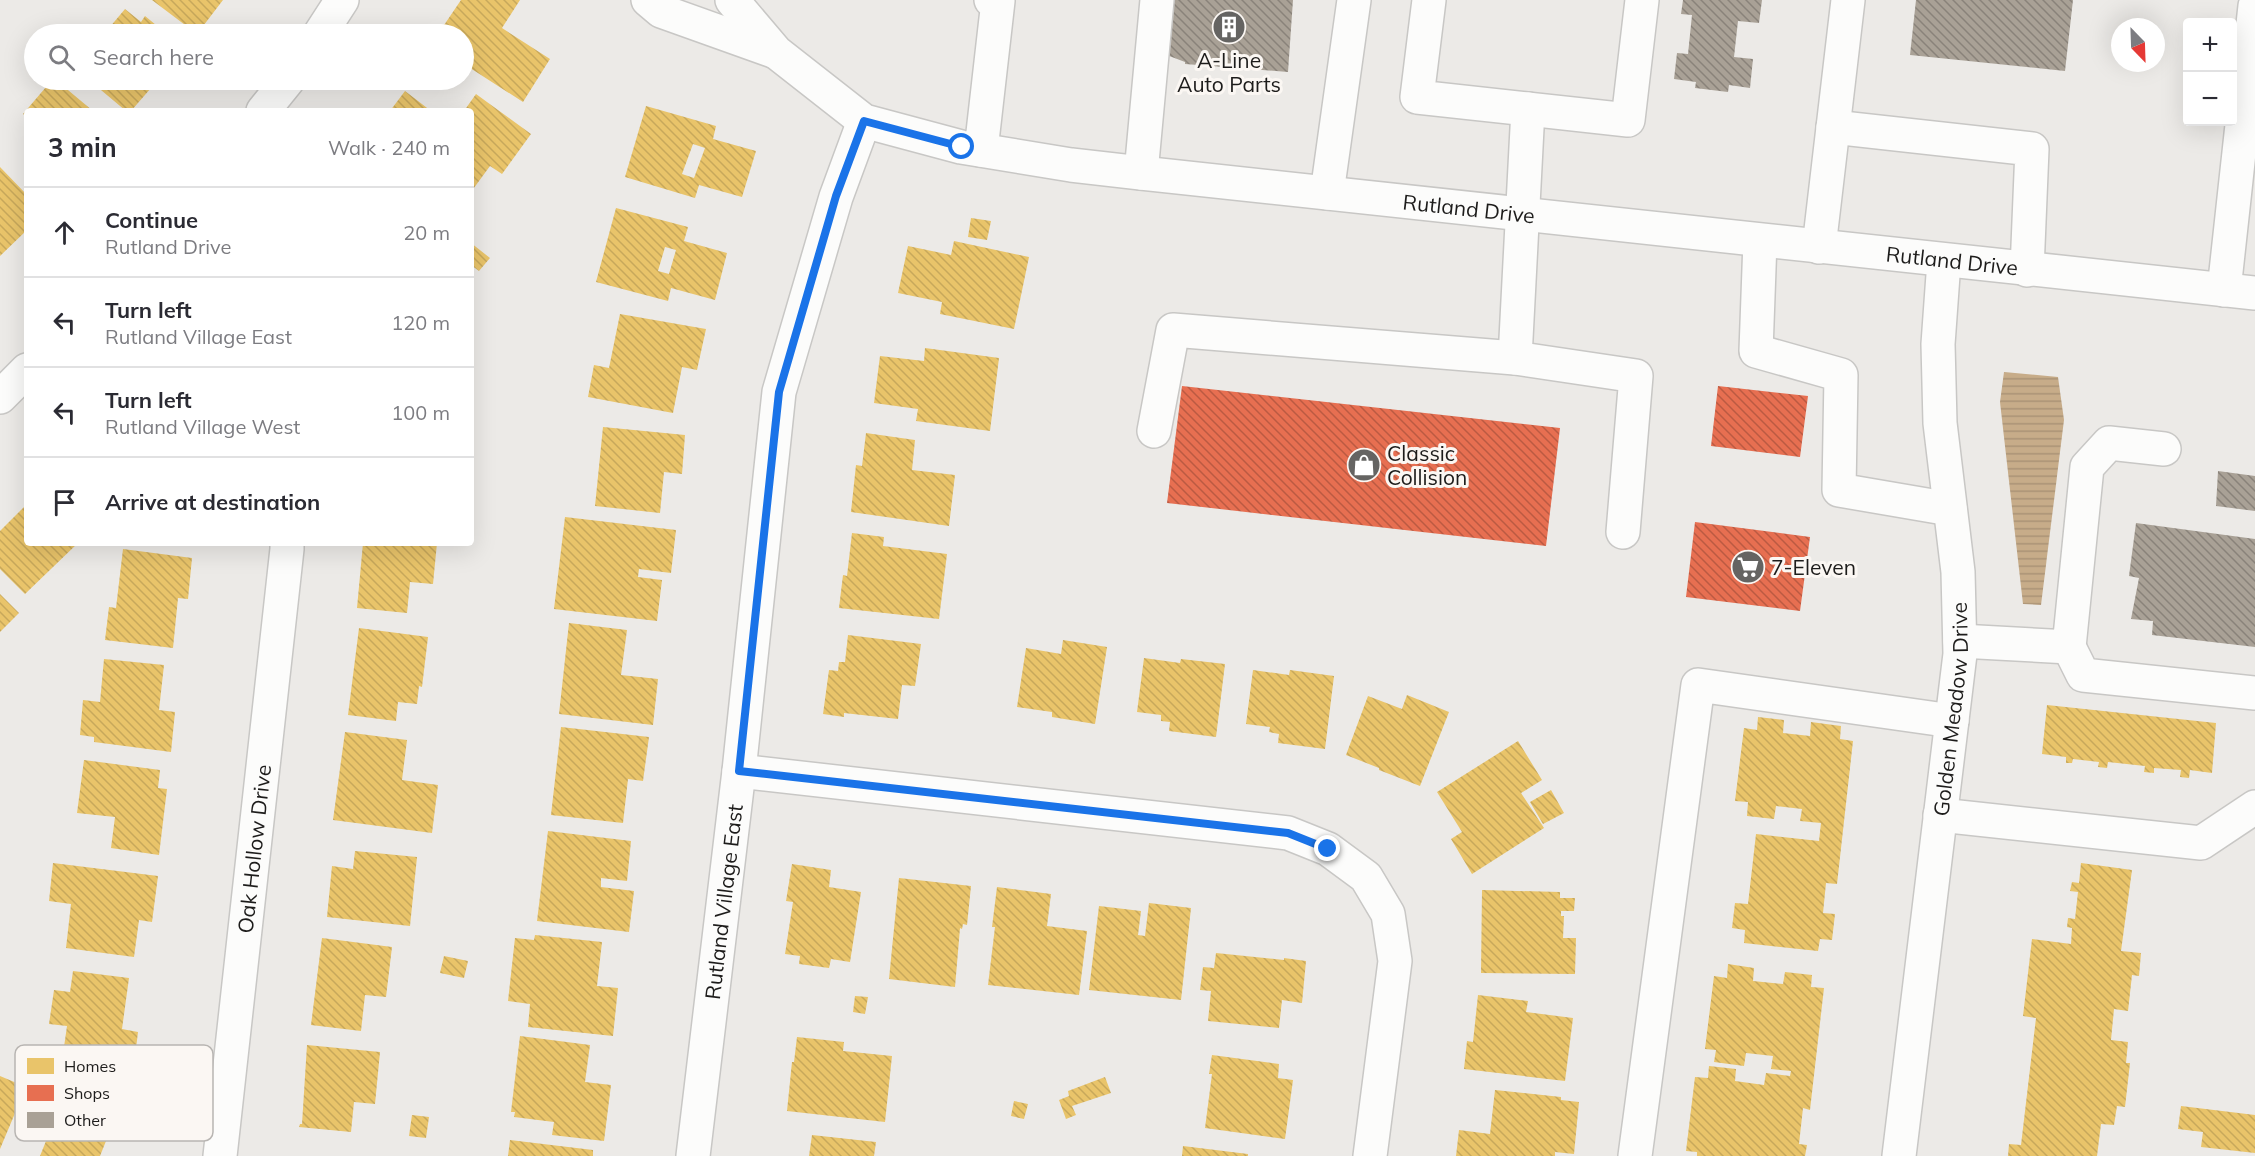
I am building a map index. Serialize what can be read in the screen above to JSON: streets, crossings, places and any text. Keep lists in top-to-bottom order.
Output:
{
  "streets": {
    "street": [
      "Rutland Drive",
      "Golden Meadow Drive",
      "Oak Hollow Drive",
      "Rutland Village East"
    ]
  },
  "crossings": [
    ["Rutland Drive", "Golden Meadow Drive"],
    ["Rutland Drive", "Rutland Village East"]
  ],
  "places": {
    "building": ["A-Line Auto Parts"],
    "shop": ["Classic Collision"],
    "supermarket": ["7-Eleven"]
  },
  "legend": ["Homes", "Shops", "Other"],
  "north": "bottom right",
  "page": {
    "map_buttons": ["+", "−"],
    "search": "Search here",
    "heading": ["3 min", "Walk · 240 m"],
    "list": [
      ["Continue", "Rutland Drive", "20 m"],
      ["Turn left", "Rutland Village East", "120 m"],
      ["Turn left", "Rutland Village West", "100 m"],
      "Arrive at destination"
    ]
  }
}
